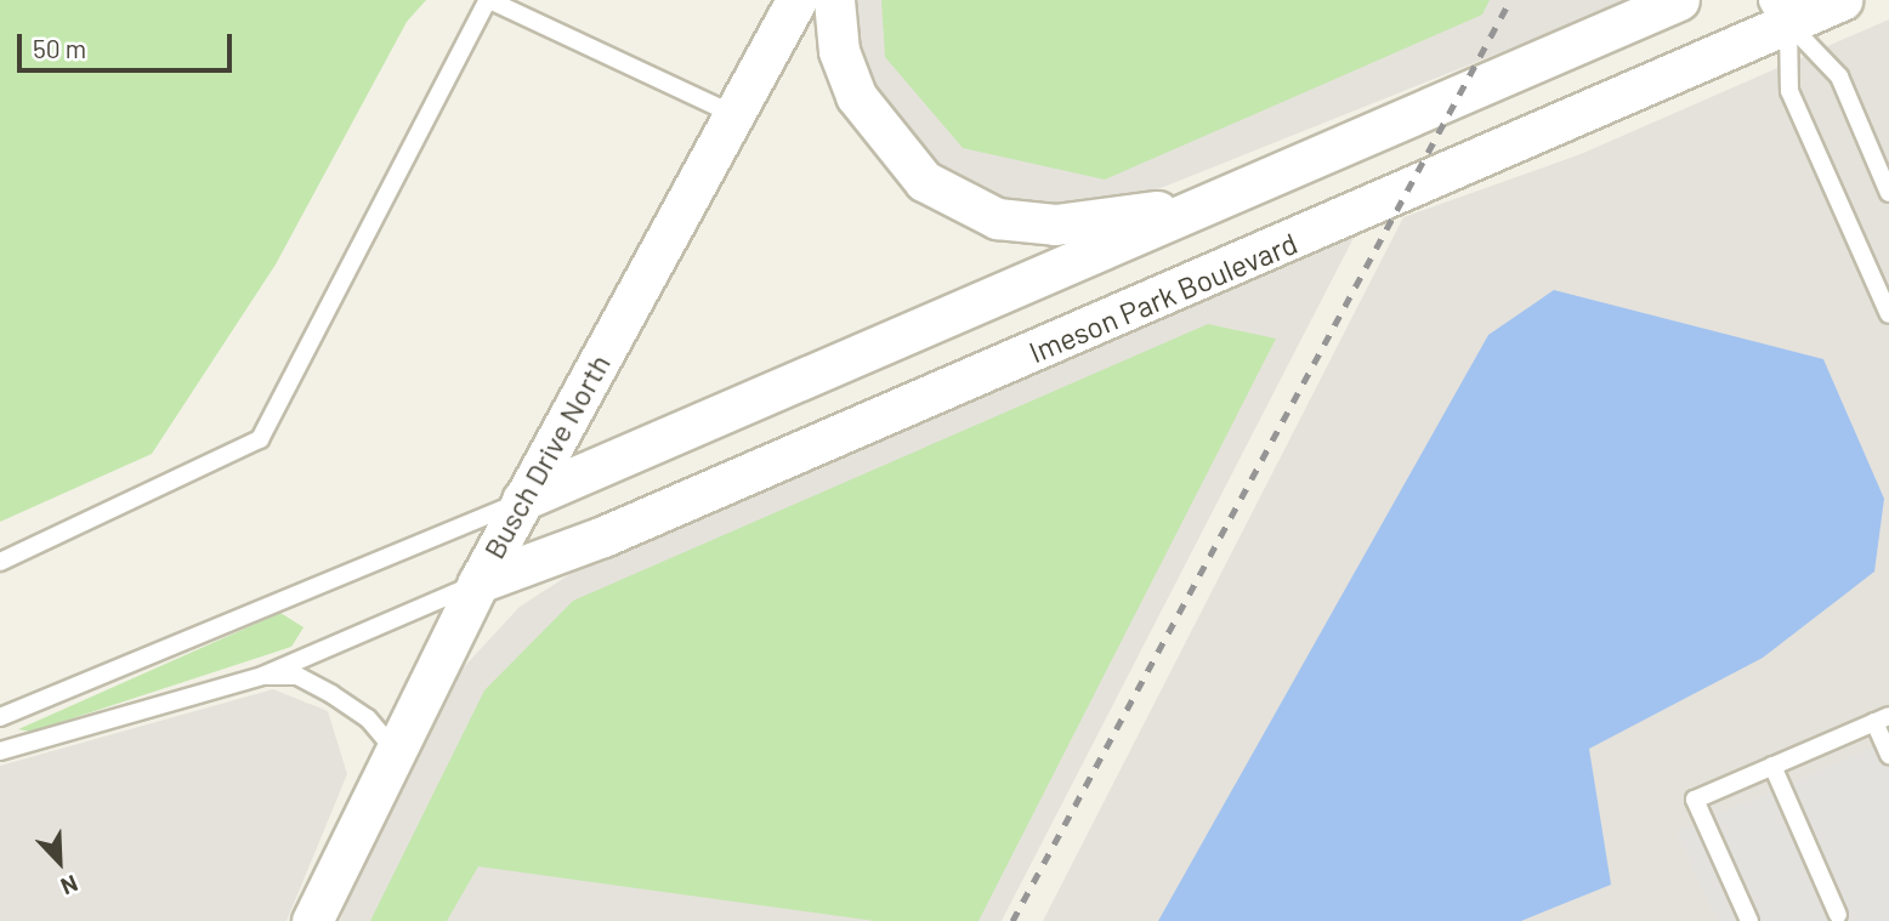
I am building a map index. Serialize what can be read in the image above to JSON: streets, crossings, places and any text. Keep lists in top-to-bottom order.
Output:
{
  "streets": {
    "street": ["Imeson Park Boulevard", "Busch Drive North"]
  },
  "crossings": [
    ["Imeson Park Boulevard", "Busch Drive North"]
  ],
  "scale_bar": "50 m",
  "north": "bottom right"
}
